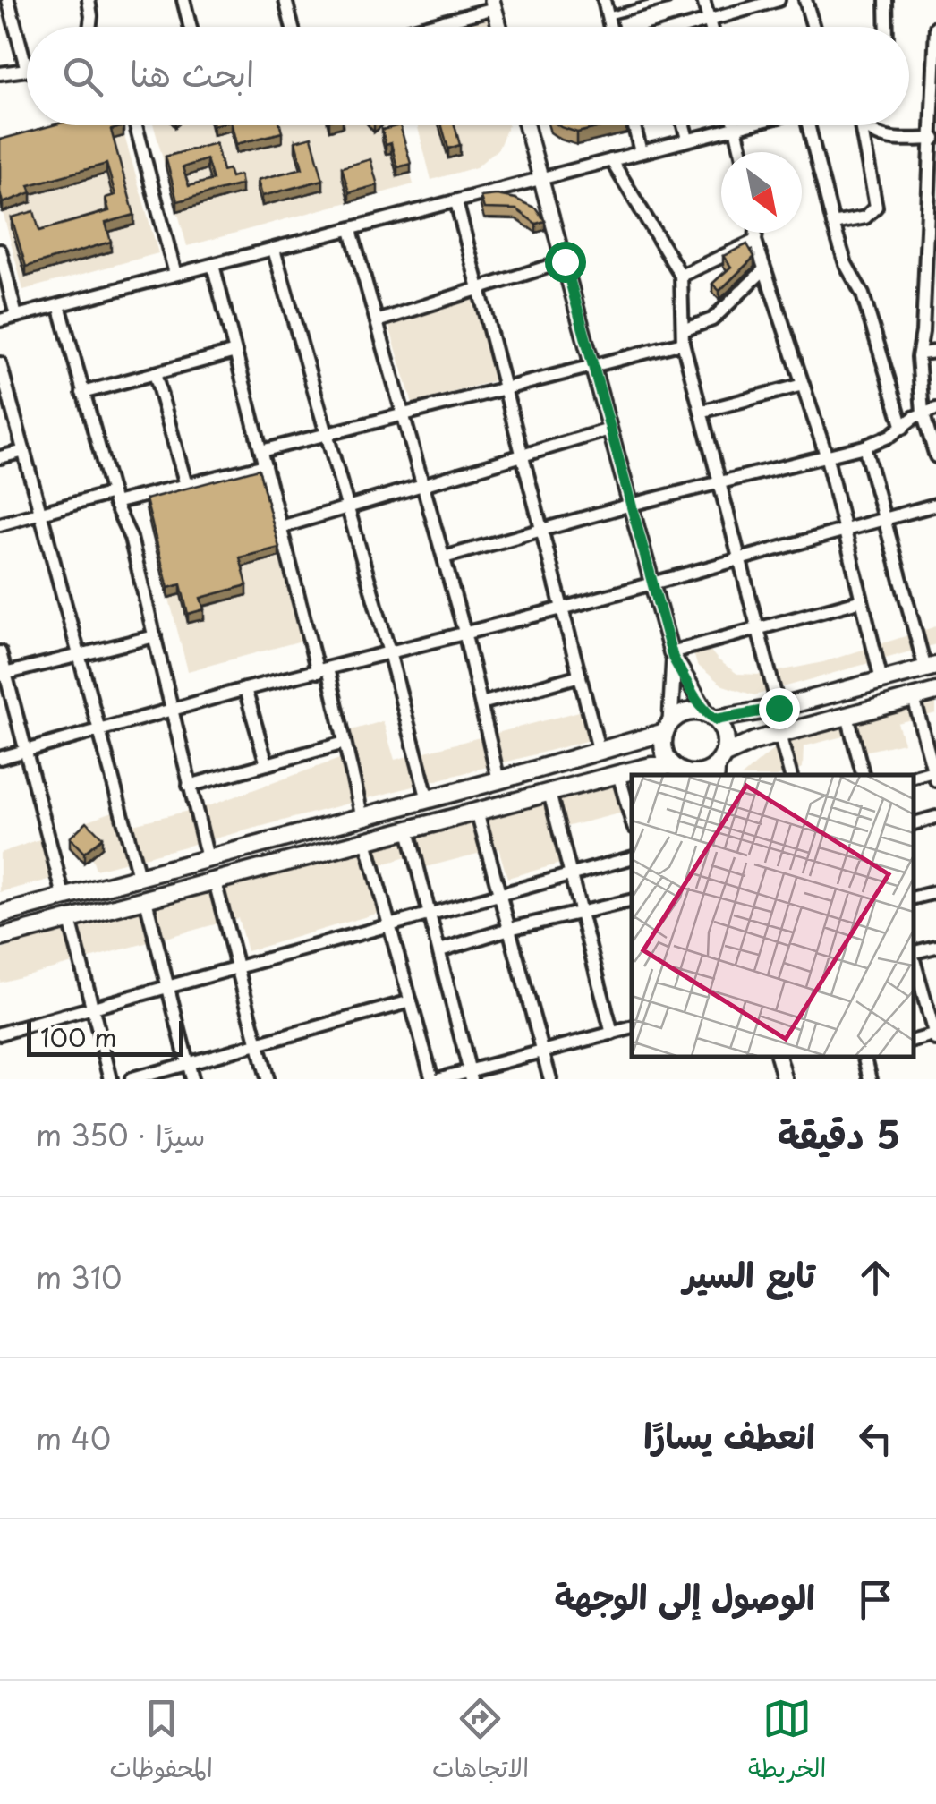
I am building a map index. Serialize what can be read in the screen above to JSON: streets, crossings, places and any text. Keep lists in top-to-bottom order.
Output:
{
  "scale_bar": "100 m",
  "north": "bottom right",
  "page": {
    "search": "ابحث هنا",
    "scale": "100 m",
    "heading": ["5 دقيقة", "سيرًا · 350 m"],
    "list": [
      ["تابع السير", "310 m"],
      ["انعطف يسارًا", "40 m"],
      "الوصول إلى الوجهة"
    ],
    "nav": ["الخريطة", "الاتجاهات", "المحفوظات"]
  }
}
